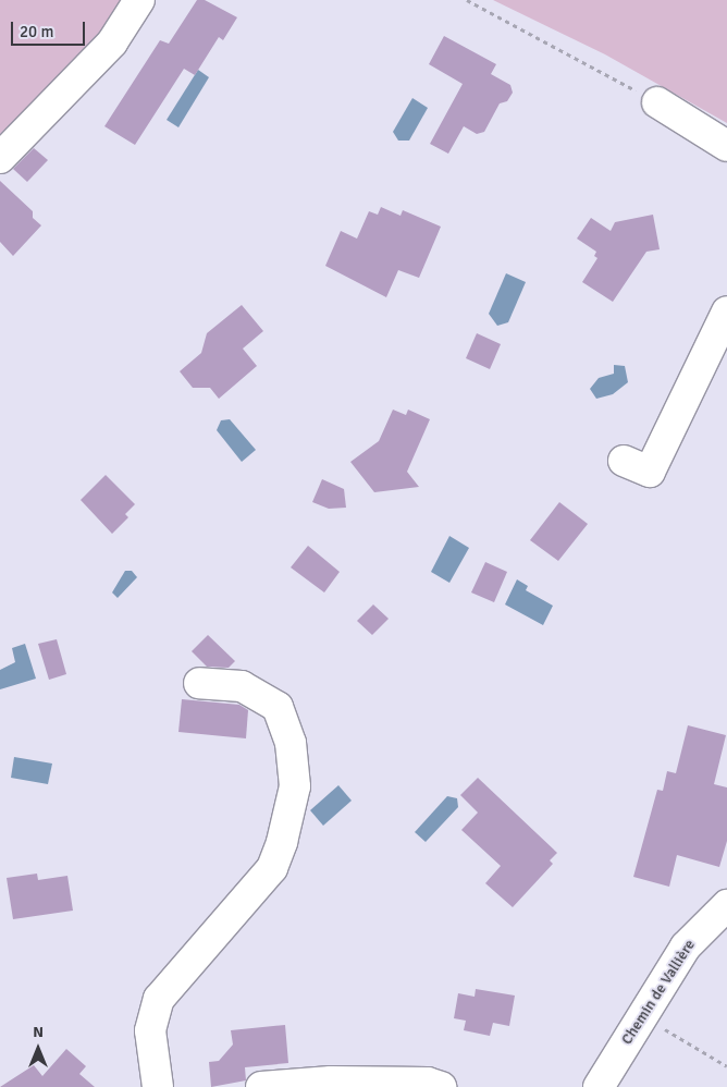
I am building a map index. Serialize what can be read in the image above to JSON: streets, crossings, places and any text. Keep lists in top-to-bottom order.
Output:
{
  "streets": {
    "street": ["Chemin de Vallière"]
  },
  "scale_bar": "20 m",
  "north": "top"
}
